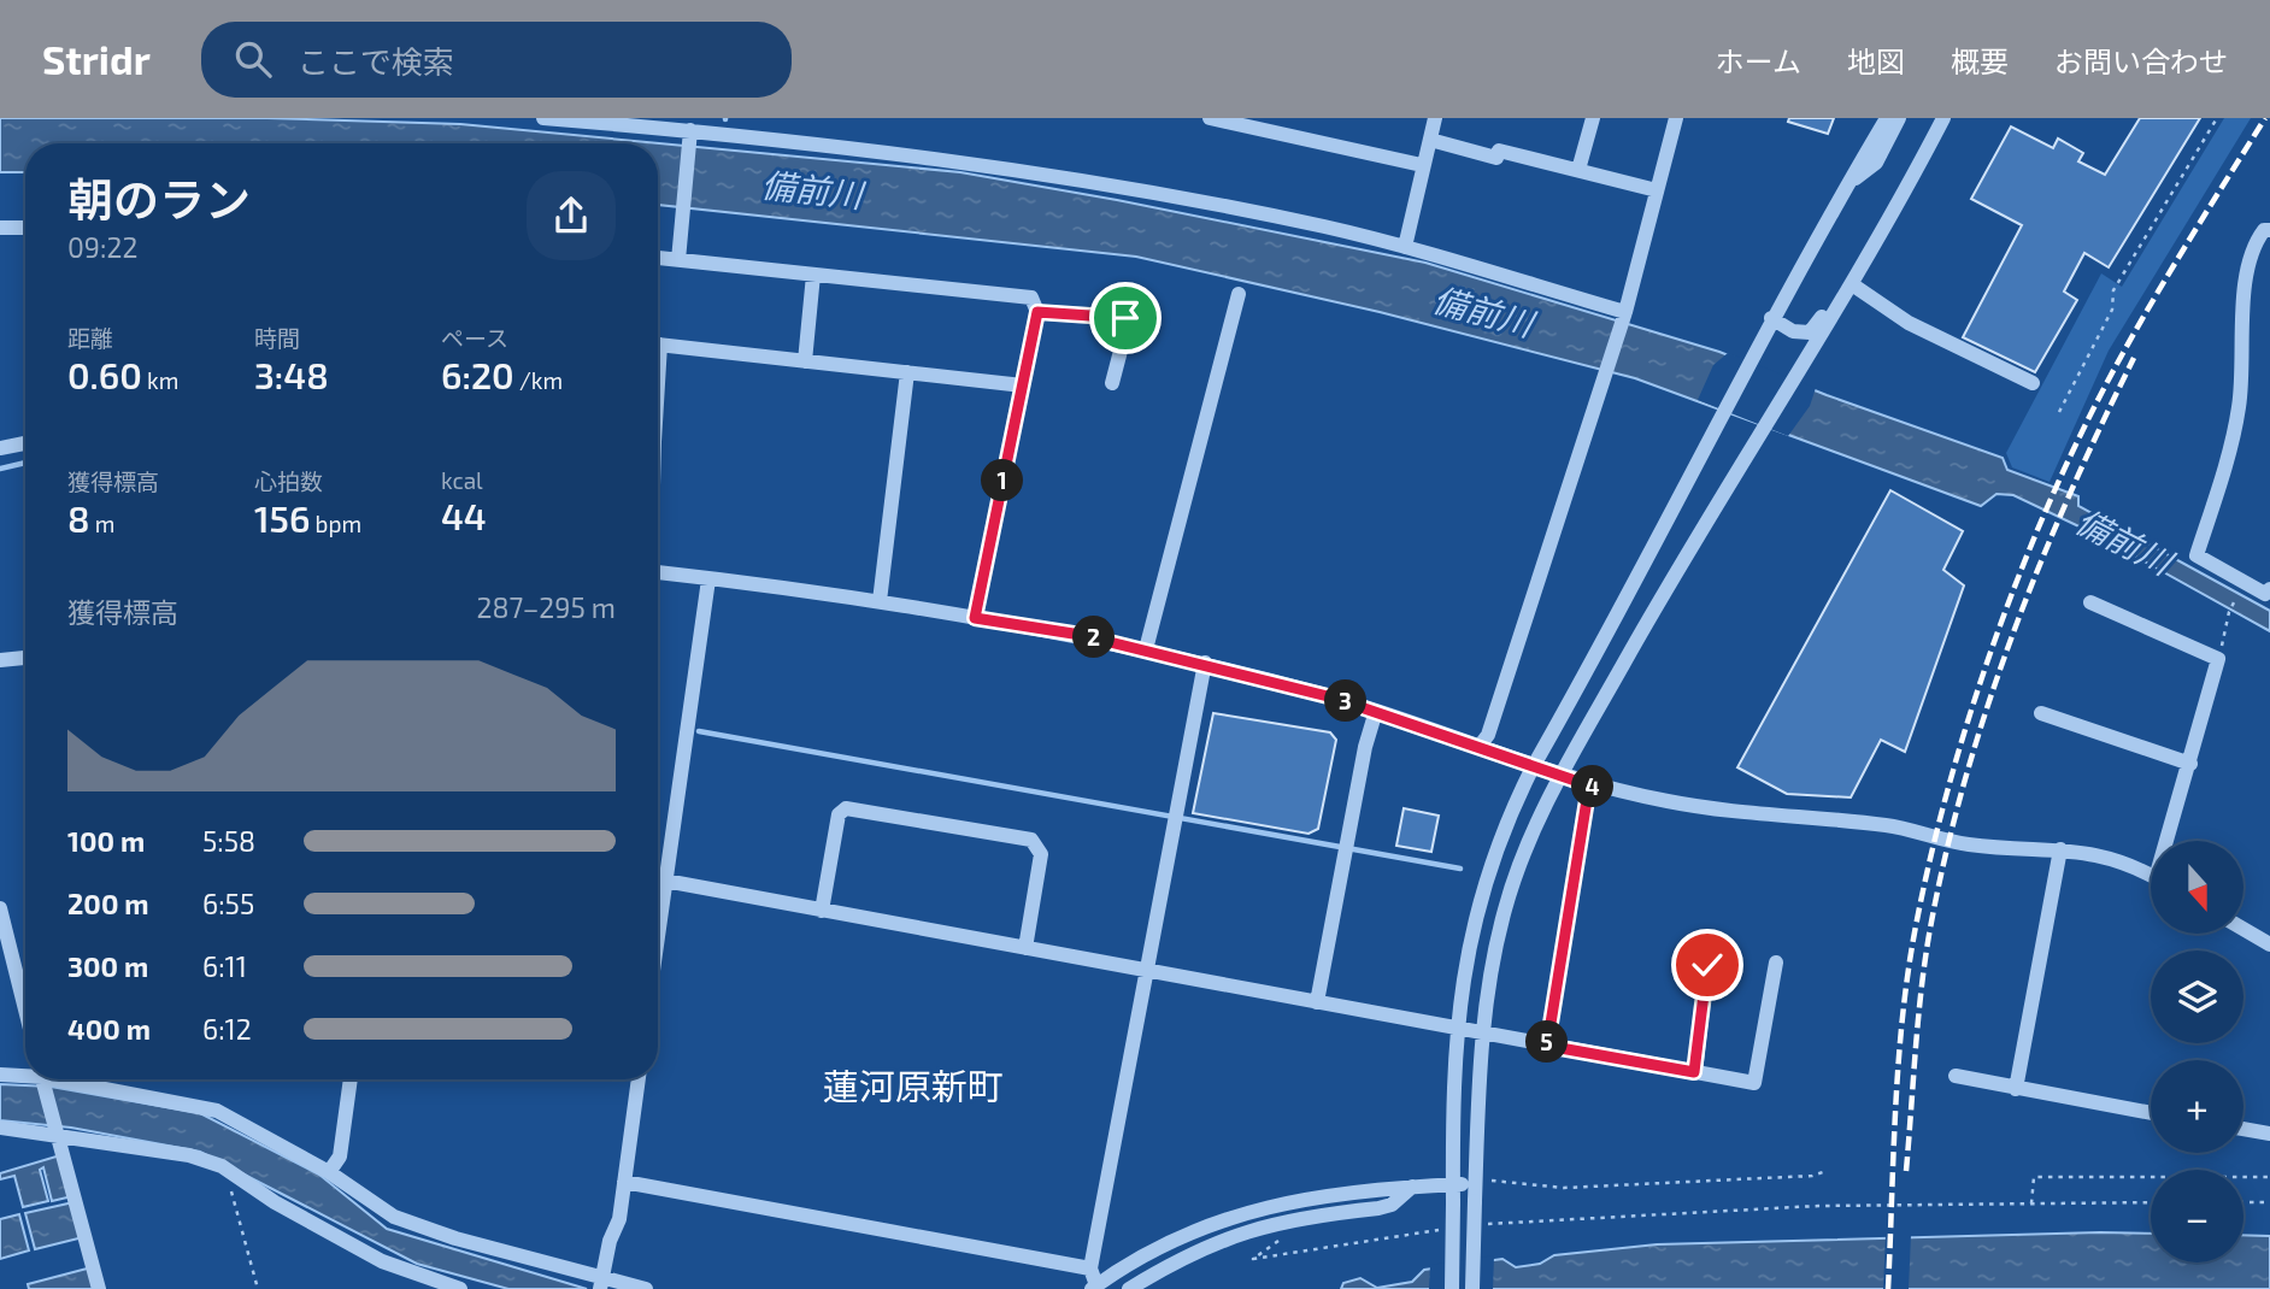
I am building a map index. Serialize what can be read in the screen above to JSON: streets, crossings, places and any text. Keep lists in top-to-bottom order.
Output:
{
  "districts": ["蓮河原新町"],
  "water": ["備前川"],
  "north": "bottom",
  "page": {
    "header": "Stridr",
    "search": "ここで検索",
    "nav": [
      "ホーム",
      "地図",
      "概要",
      "お問い合わせ"
    ],
    "heading": ["朝のラン", "09:22"],
    "stats": [
      ["距離", "0.60 km"],
      ["時間", "3:48"],
      ["ペース", "6:20 /km"],
      ["獲得標高", "8 m"],
      ["心拍数", "156 bpm"],
      ["kcal", "44"]
    ],
    "pins": [
      "1",
      "2",
      "3",
      "4",
      "5"
    ],
    "chart": ["獲得標高", "287–295 m"],
    "list": [
      {
        "name": "100 m",
        "note": "5:58"
      },
      {
        "name": "200 m",
        "note": "6:55"
      },
      {
        "name": "300 m",
        "note": "6:11"
      },
      {
        "name": "400 m",
        "note": "6:12"
      }
    ],
    "map_buttons": ["+", "−"]
  }
}
